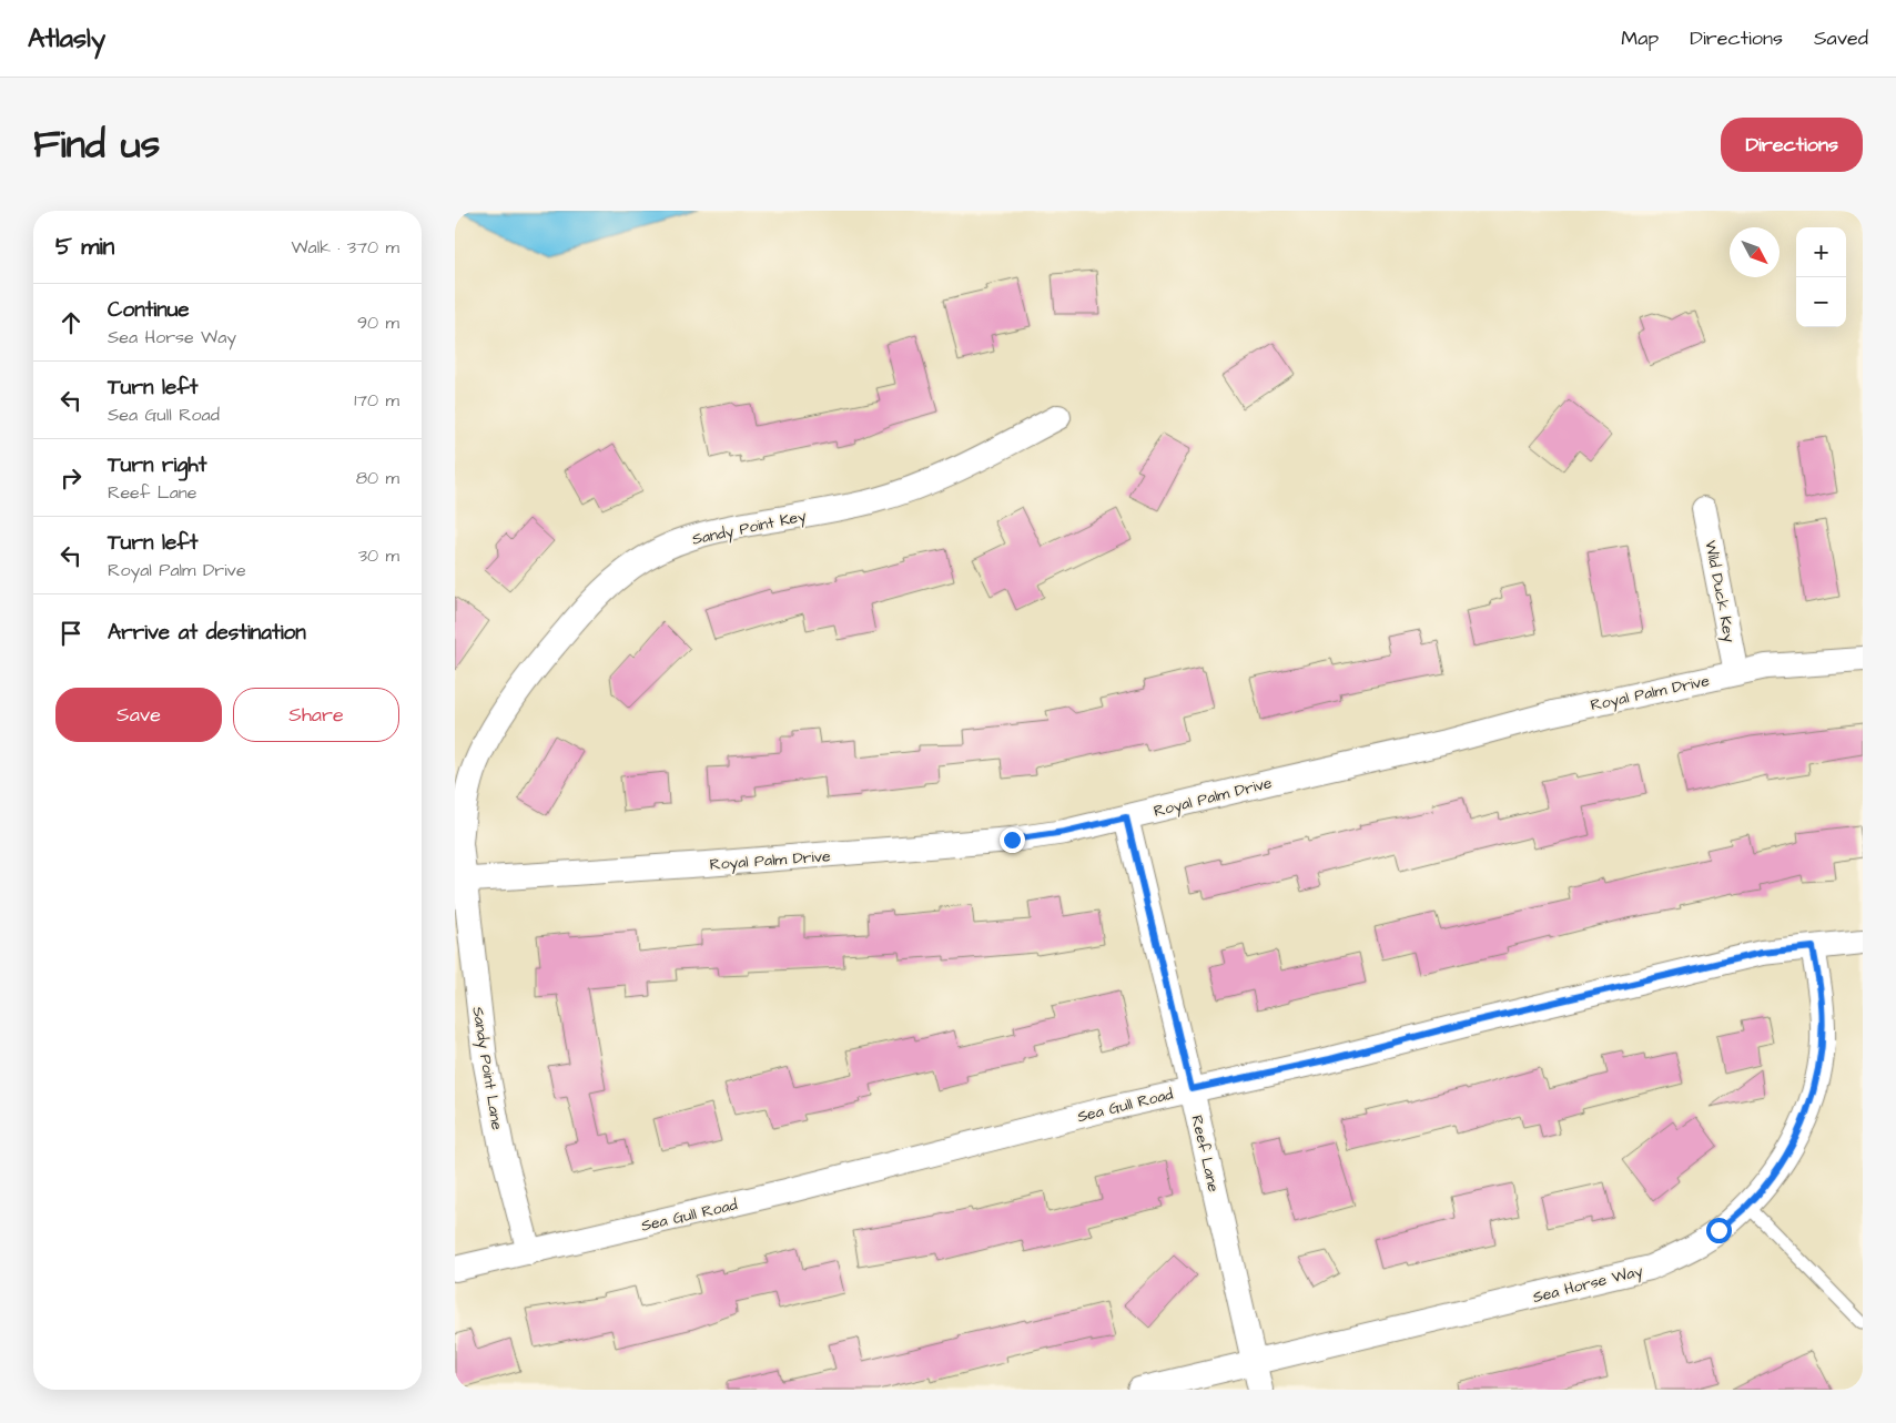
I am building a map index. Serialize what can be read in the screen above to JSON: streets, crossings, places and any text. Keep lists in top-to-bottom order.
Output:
{
  "streets": {
    "street": [
      "Sandy Point Key",
      "Wild Duck Key",
      "Royal Palm Drive",
      "Sandy Point Lane",
      "Sea Gull Road",
      "Reef Lane",
      "Sea Horse Way"
    ]
  },
  "crossings": [
    ["Sandy Point Key", "Royal Palm Drive"],
    ["Sandy Point Key", "Sandy Point Lane"],
    ["Wild Duck Key", "Royal Palm Drive"],
    ["Royal Palm Drive", "Sandy Point Lane"],
    ["Royal Palm Drive", "Reef Lane"],
    ["Sandy Point Lane", "Sea Gull Road"],
    ["Sea Gull Road", "Reef Lane"],
    ["Sea Gull Road", "Sea Horse Way"],
    ["Reef Lane", "Sea Horse Way"]
  ],
  "north": "bottom right",
  "page": {
    "header": "Atlasly",
    "nav": ["Map", "Directions", "Saved"],
    "title": "Find us",
    "buttons": [
      "Directions",
      ["Save", "Share"]
    ],
    "heading": ["5 min", "Walk · 370 m"],
    "map_buttons": ["+", "−"],
    "list": [
      ["Continue", "Sea Horse Way", "90 m"],
      ["Turn left", "Sea Gull Road", "170 m"],
      ["Turn right", "Reef Lane", "80 m"],
      ["Turn left", "Royal Palm Drive", "30 m"],
      "Arrive at destination"
    ]
  }
}
